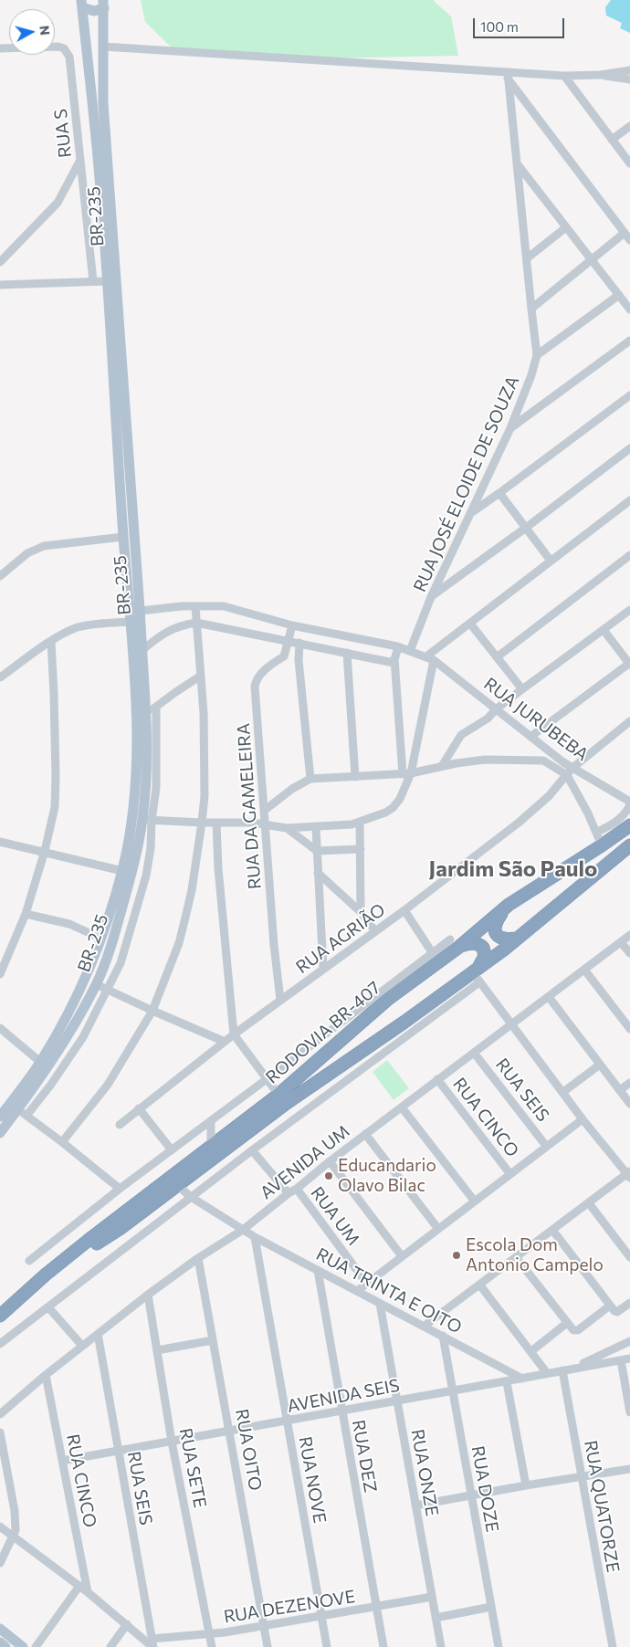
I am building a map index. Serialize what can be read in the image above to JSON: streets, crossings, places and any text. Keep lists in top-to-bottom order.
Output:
{
  "streets": {
    "highway": ["RODOVIA BR-407"],
    "main road": ["BR-235"],
    "street": [
      "RUA S",
      "RUA JOSÉ ELOIDE DE SOUZA",
      "RUA JURUBEBA",
      "RUA DA GAMELEIRA",
      "RUA AGRIÃO",
      "RUA SEIS",
      "RUA CINCO",
      "AVENIDA UM",
      "RUA UM",
      "RUA TRINTA E OITO",
      "AVENIDA SEIS",
      "RUA OITO",
      "RUA DEZ",
      "RUA SETE",
      "RUA ONZE",
      "RUA NOVE",
      "RUA DOZE",
      "RUA QUATORZE",
      "RUA DEZENOVE"
    ]
  },
  "crossings": [
    ["BR-235", "RUA JURUBEBA"],
    ["RUA JOSÉ ELOIDE DE SOUZA", "RUA JURUBEBA"],
    ["RUA JURUBEBA", "RUA DA GAMELEIRA"],
    ["RUA JURUBEBA", "RUA AGRIÃO"],
    ["RUA DA GAMELEIRA", "RUA AGRIÃO"],
    ["RODOVIA BR-407", "RUA TRINTA E OITO"],
    ["RUA SEIS", "AVENIDA UM"],
    ["RUA SEIS", "AVENIDA SEIS"],
    ["RUA SEIS", "RUA DEZENOVE"],
    ["RUA CINCO", "AVENIDA UM"],
    ["RUA CINCO", "AVENIDA SEIS"],
    ["AVENIDA UM", "RUA UM"],
    ["AVENIDA UM", "RUA TRINTA E OITO"],
    ["AVENIDA UM", "RUA OITO"],
    ["AVENIDA UM", "RUA SETE"],
    ["RUA TRINTA E OITO", "AVENIDA SEIS"],
    ["RUA TRINTA E OITO", "RUA DEZ"],
    ["RUA TRINTA E OITO", "RUA ONZE"],
    ["RUA TRINTA E OITO", "RUA NOVE"],
    ["RUA TRINTA E OITO", "RUA DOZE"],
    ["AVENIDA SEIS", "RUA OITO"],
    ["AVENIDA SEIS", "RUA DEZ"],
    ["AVENIDA SEIS", "RUA SETE"],
    ["AVENIDA SEIS", "RUA ONZE"],
    ["AVENIDA SEIS", "RUA NOVE"],
    ["AVENIDA SEIS", "RUA DOZE"],
    ["AVENIDA SEIS", "RUA QUATORZE"],
    ["RUA OITO", "RUA DEZENOVE"],
    ["RUA DEZ", "RUA DEZENOVE"],
    ["RUA SETE", "RUA DEZENOVE"],
    ["RUA ONZE", "RUA DEZENOVE"],
    ["RUA NOVE", "RUA DEZENOVE"]
  ],
  "districts": ["Jardim São Paulo"],
  "places": ["Educandario Olavo Bilac", "Escola Dom Antonio Campelo"],
  "scale_bar": "100 m",
  "north": "right"
}
